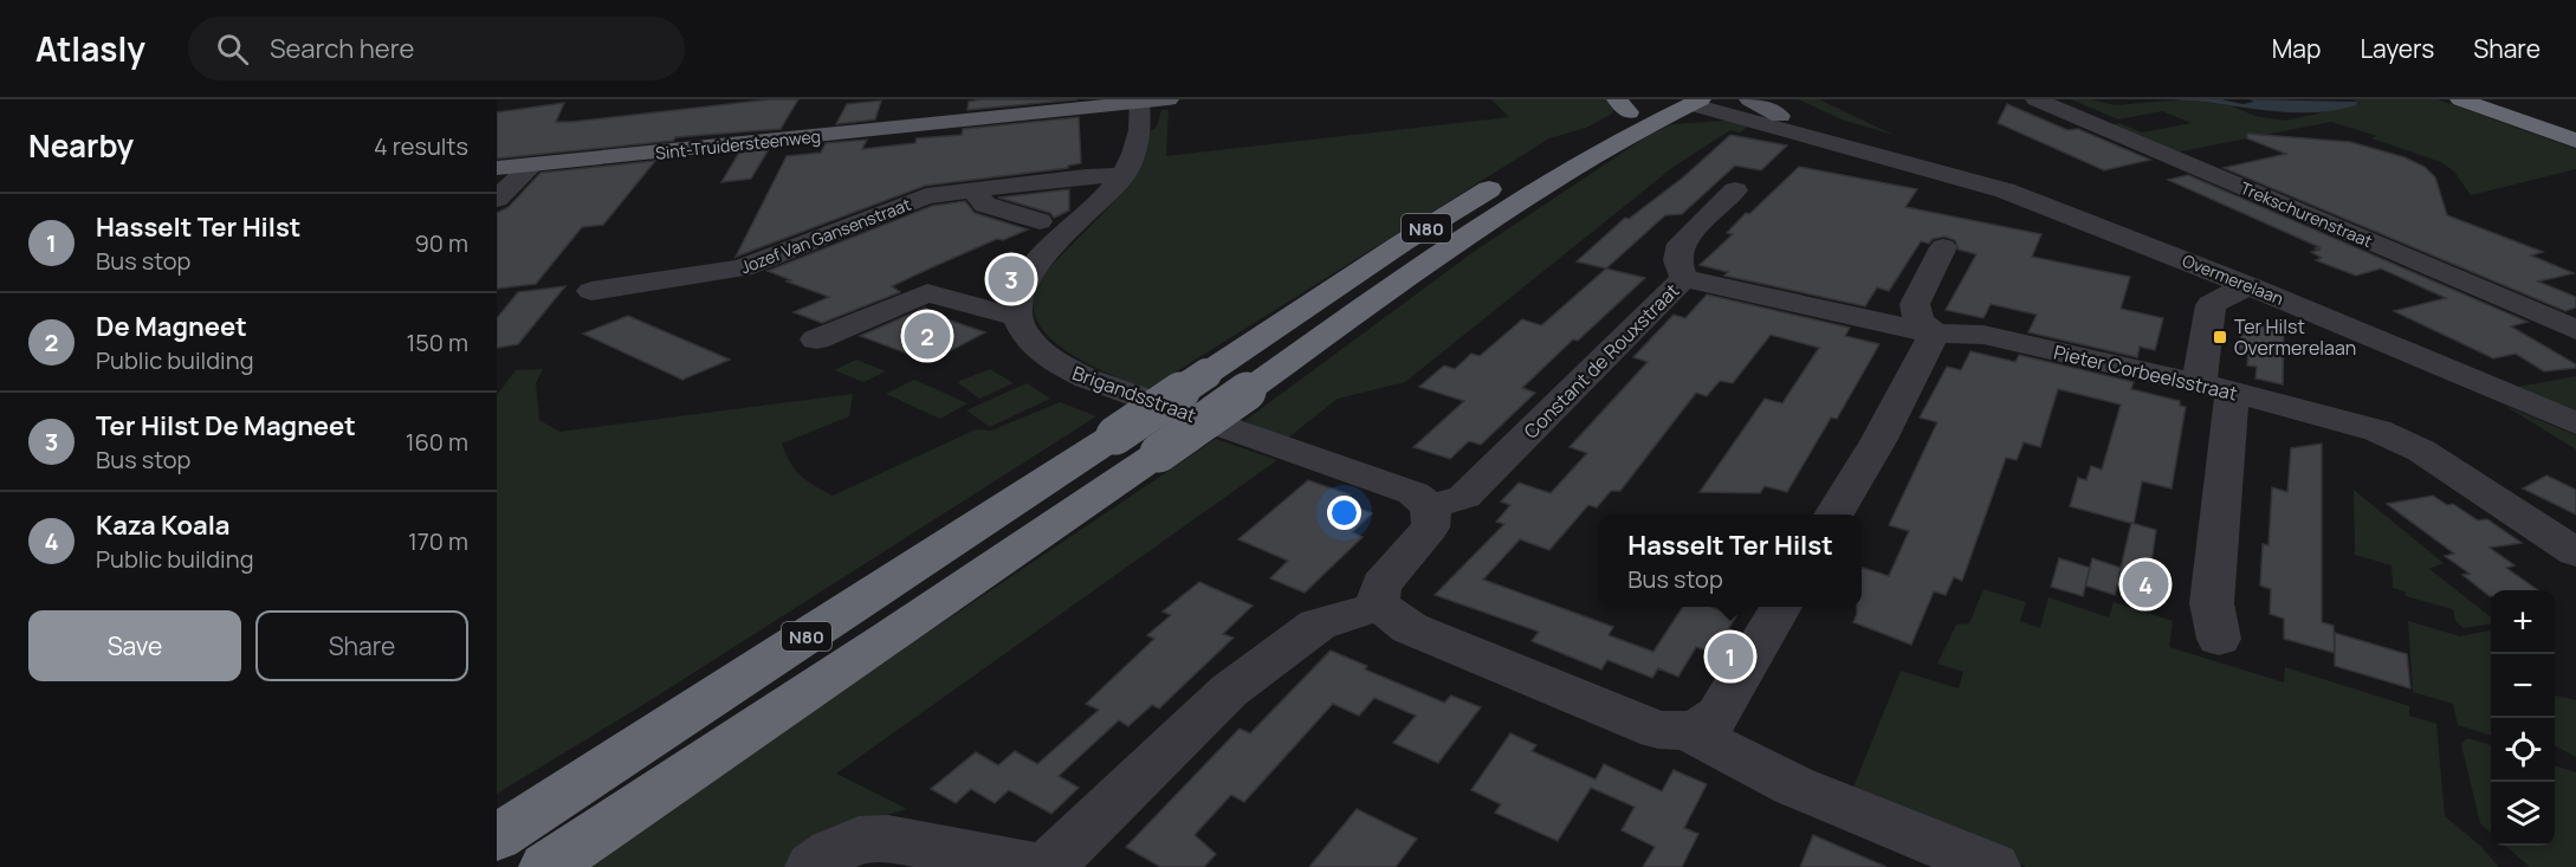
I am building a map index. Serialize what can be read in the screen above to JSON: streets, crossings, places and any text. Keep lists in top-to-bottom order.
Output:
{
  "streets": {
    "highway": ["N80"],
    "main road": ["Sint-Truidersteenweg"],
    "street": [
      "Trekschurenstraat",
      "Jozef Van Gansenstraat",
      "Overmerelaan",
      "Constant de Rouxstraat",
      "Pieter Corbeelsstraat",
      "Brigandsstraat"
    ]
  },
  "crossings": [
    ["N80", "Overmerelaan"],
    ["Constant de Rouxstraat", "Pieter Corbeelsstraat"],
    ["Constant de Rouxstraat", "Brigandsstraat"]
  ],
  "places": {
    "transit": ["Ter Hilst Overmerelaan"]
  },
  "page": {
    "header": "Atlasly",
    "search": "Search here",
    "nav": ["Map", "Layers", "Share"],
    "heading": ["Nearby", "4 results"],
    "list": [
      {
        "mark": "1",
        "name": "Hasselt Ter Hilst",
        "note": "Bus stop",
        "value": "90 m"
      },
      {
        "mark": "2",
        "name": "De Magneet",
        "note": "Public building",
        "value": "150 m"
      },
      {
        "mark": "3",
        "name": "Ter Hilst De Magneet",
        "note": "Bus stop",
        "value": "160 m"
      },
      {
        "mark": "4",
        "name": "Kaza Koala",
        "note": "Public building",
        "value": "170 m"
      }
    ],
    "pins": [
      "3",
      "2",
      "4",
      "1"
    ],
    "popup": ["Hasselt Ter Hilst", "Bus stop"],
    "buttons": ["Save", "Share"],
    "map_buttons": ["+", "−"]
  }
}
